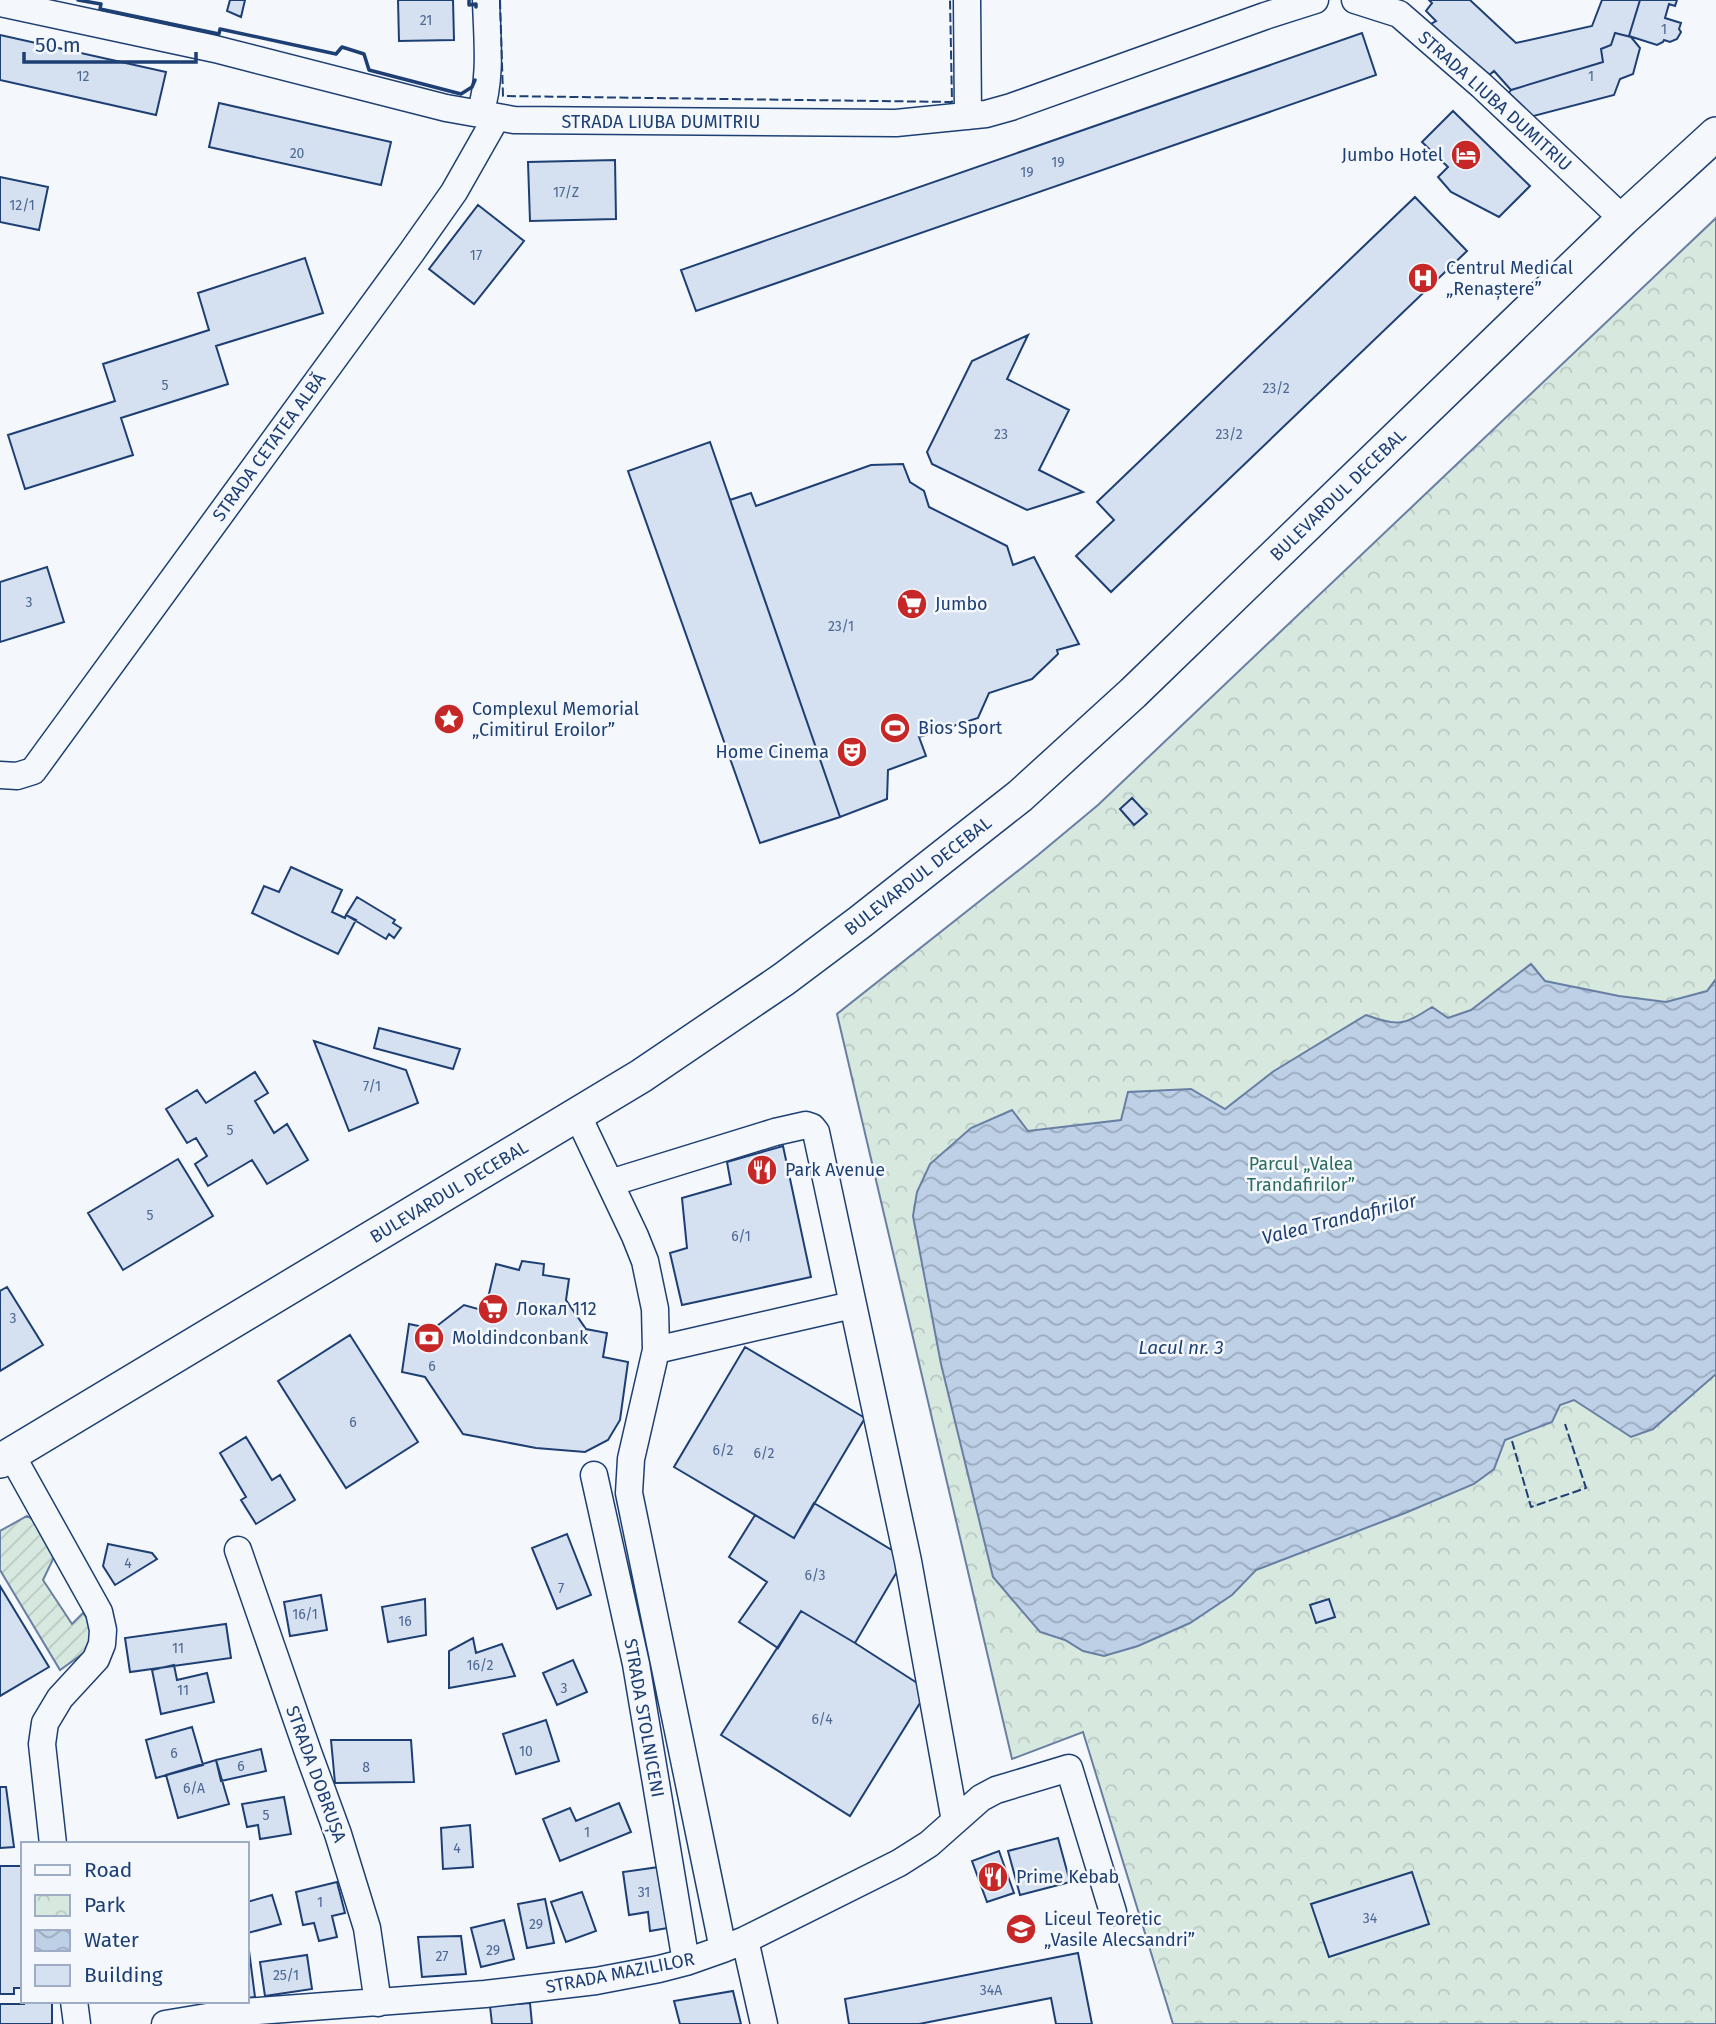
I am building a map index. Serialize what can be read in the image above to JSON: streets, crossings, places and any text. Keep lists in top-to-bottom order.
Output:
{
  "streets": {
    "main road": ["BULEVARDUL DECEBAL"],
    "street": [
      "STRADA LIUBA DUMITRIU",
      "STRADA CETATEA ALBĂ",
      "STRADA STOLNICENI",
      "STRADA DOBRUȘA",
      "STRADA MAZILILOR"
    ]
  },
  "crossings": [
    ["STRADA LIUBA DUMITRIU", "STRADA CETATEA ALBĂ"],
    ["STRADA LIUBA DUMITRIU", "BULEVARDUL DECEBAL"],
    ["STRADA STOLNICENI", "STRADA MAZILILOR"],
    ["STRADA DOBRUȘA", "STRADA MAZILILOR"]
  ],
  "water": ["Valea Trandafirilor", "Lacul nr. 3"],
  "parks": ["Parcul „Valea Trandafirilor”"],
  "places": {
    "hotel": ["Jumbo Hotel"],
    "hospital": ["Centrul Medical „Renaștere”"],
    "supermarket": ["Jumbo", "Локал 112"],
    "place": ["Complexul Memorial „Cimitirul Eroilor”"],
    "sports": ["Bios Sport"],
    "theatre": ["Home Cinema"],
    "restaurant": ["Park Avenue", "Prime Kebab"],
    "bank": ["Moldindconbank"],
    "school or university": ["Liceul Teoretic „Vasile Alecsandri”"]
  },
  "house_numbers": [
    "21",
    "1",
    "12",
    "1",
    "20",
    "19",
    "19",
    "17/Z",
    "12/1",
    "17",
    "5",
    "23/2",
    "23",
    "23/2",
    "3",
    "23/1",
    "7/1",
    "5",
    "5",
    "6/1",
    "3",
    "6",
    "6",
    "6/2",
    "6/2",
    "4",
    "6/3",
    "7",
    "16/1",
    "16",
    "11",
    "16/2",
    "3",
    "11",
    "6/4",
    "10",
    "6",
    "6",
    "8",
    "6/A",
    "5",
    "1",
    "4",
    "31",
    "1",
    "34",
    "29",
    "29",
    "27",
    "25/1",
    "34A"
  ],
  "legend": [
    "Road",
    "Park",
    "Water",
    "Building"
  ],
  "scale_bar": "50 m"
}
